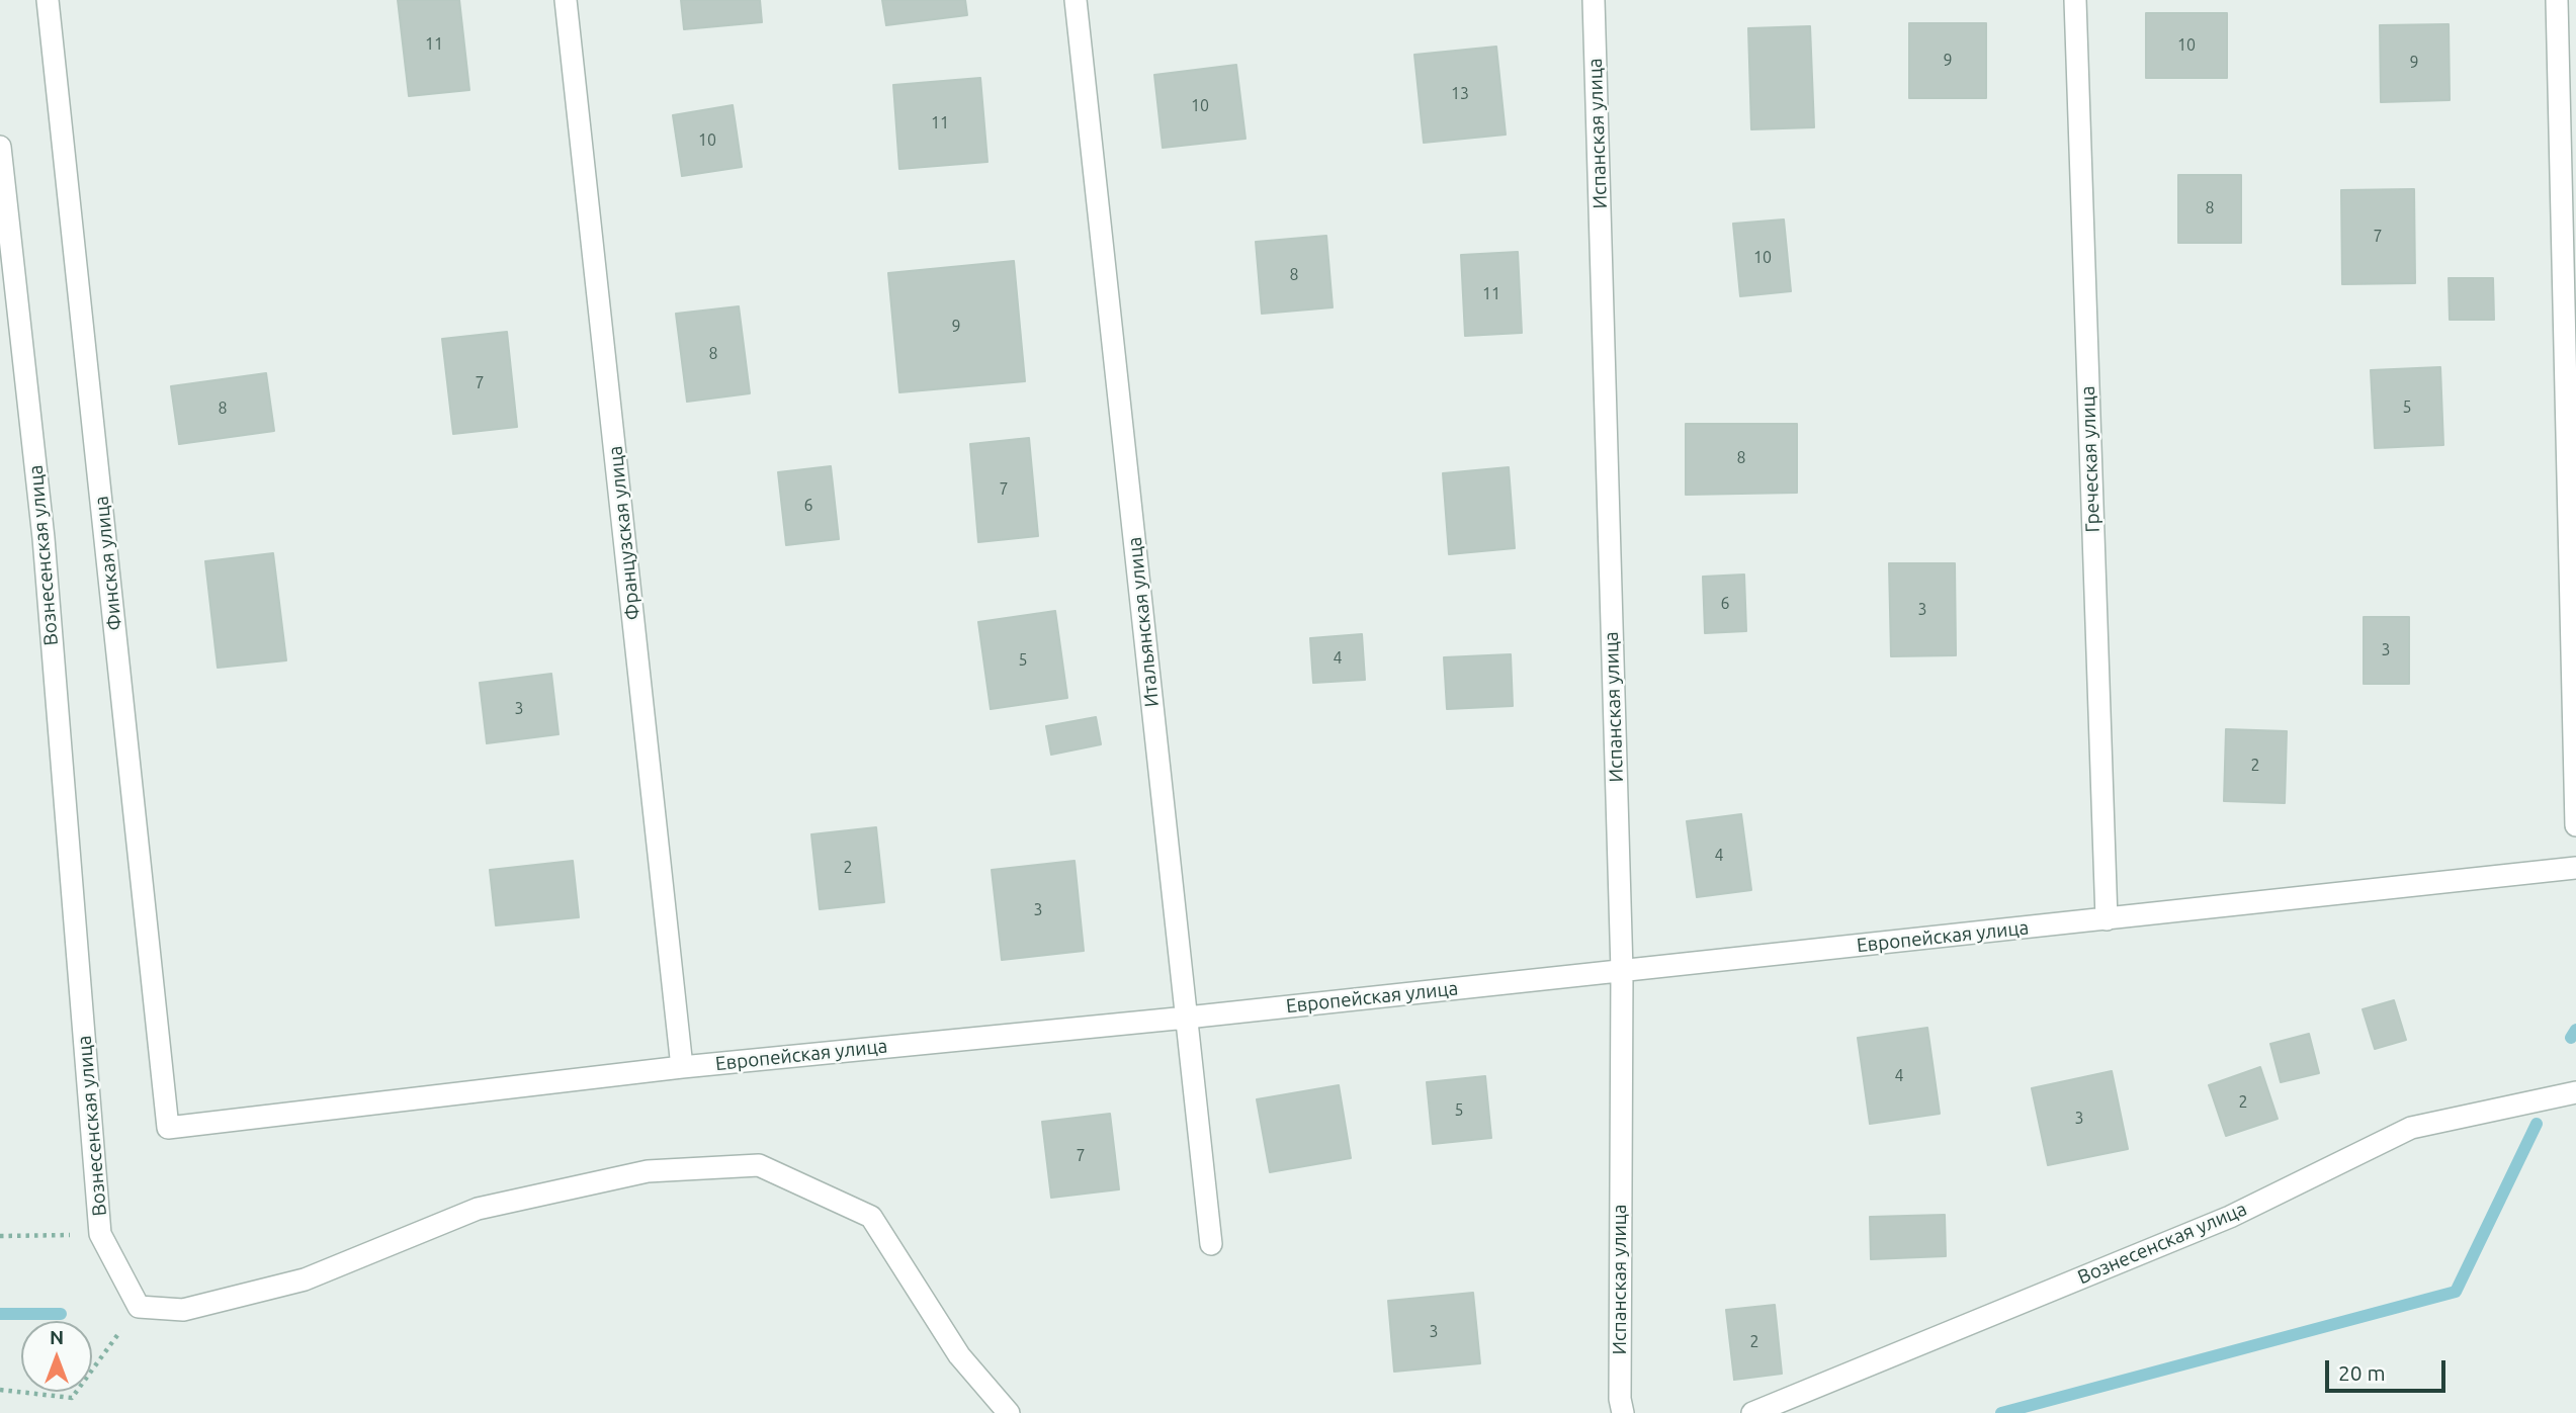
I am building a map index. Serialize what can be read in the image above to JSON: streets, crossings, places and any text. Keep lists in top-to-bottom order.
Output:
{
  "streets": {
    "street": [
      "Испанская улица",
      "Греческая улица",
      "Французская улица",
      "Вознесенская улица",
      "Финская улица",
      "Итальянская улица",
      "Европейская улица"
    ]
  },
  "crossings": [
    ["Испанская улица", "Европейская улица"],
    ["Греческая улица", "Европейская улица"],
    ["Французская улица", "Европейская улица"],
    ["Финская улица", "Европейская улица"],
    ["Итальянская улица", "Европейская улица"]
  ],
  "house_numbers": [
    "11",
    "10",
    "9",
    "9",
    "13",
    "10",
    "11",
    "10",
    "8",
    "7",
    "10",
    "8",
    "11",
    "9",
    "8",
    "7",
    "5",
    "8",
    "8",
    "7",
    "6",
    "6",
    "3",
    "3",
    "4",
    "5",
    "3",
    "2",
    "4",
    "2",
    "3",
    "4",
    "2",
    "5",
    "3",
    "7",
    "3",
    "2"
  ],
  "scale_bar": "20 m",
  "north": "top"
}
